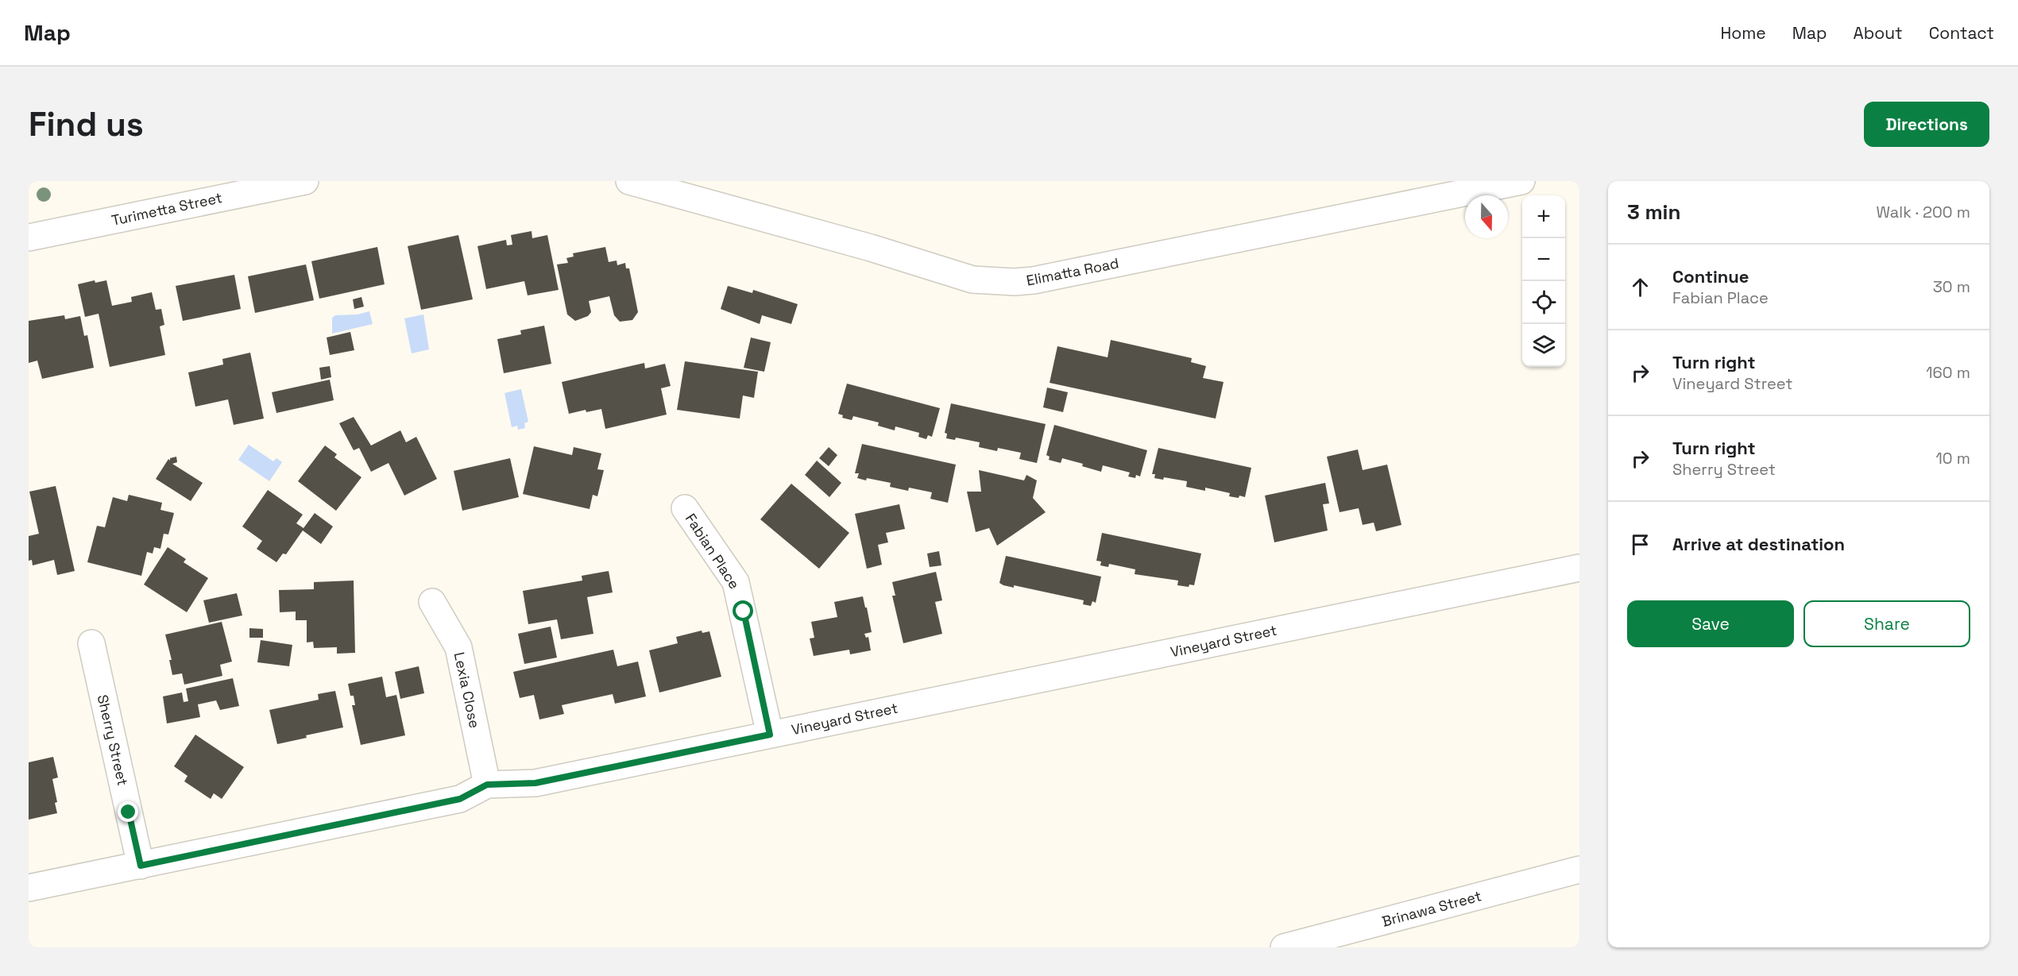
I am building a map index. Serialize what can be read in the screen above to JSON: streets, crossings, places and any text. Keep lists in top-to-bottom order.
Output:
{
  "streets": {
    "street": [
      "Turimetta Street",
      "Elimatta Road",
      "Fabian Place",
      "Vineyard Street",
      "Lexia Close",
      "Sherry Street",
      "Brinawa Street"
    ]
  },
  "crossings": [
    ["Fabian Place", "Vineyard Street"],
    ["Vineyard Street", "Lexia Close"],
    ["Vineyard Street", "Sherry Street"]
  ],
  "north": "bottom",
  "page": {
    "header": "Map",
    "nav": [
      "Home",
      "Map",
      "About",
      "Contact"
    ],
    "buttons": [
      "Directions",
      ["Save", "Share"]
    ],
    "title": "Find us",
    "heading": ["3 min", "Walk · 200 m"],
    "map_buttons": ["+", "−"],
    "list": [
      ["Continue", "Fabian Place", "30 m"],
      ["Turn right", "Vineyard Street", "160 m"],
      ["Turn right", "Sherry Street", "10 m"],
      "Arrive at destination"
    ]
  }
}
